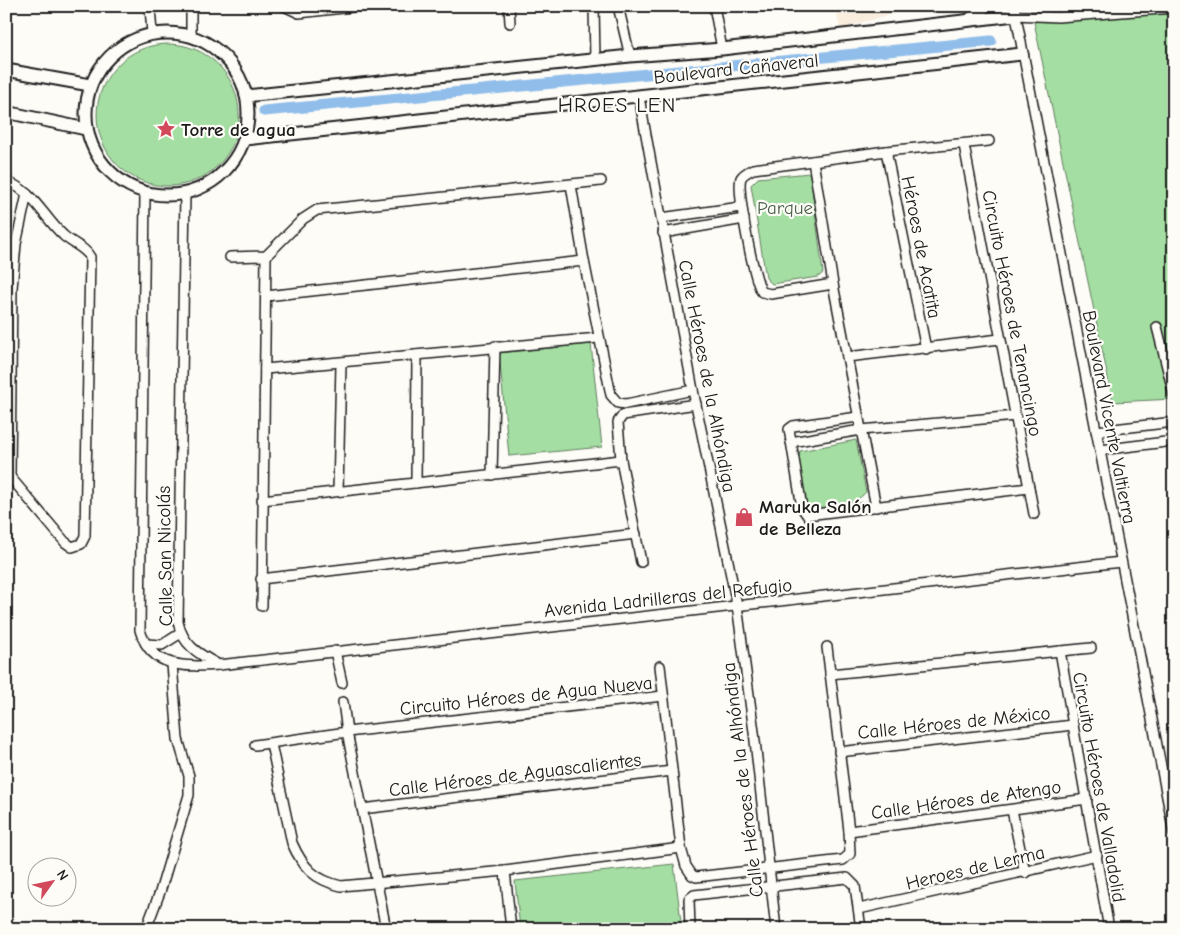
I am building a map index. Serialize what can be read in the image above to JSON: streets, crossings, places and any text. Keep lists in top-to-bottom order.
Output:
{
  "streets": {
    "street": [
      "Boulevard Cañaveral",
      "Héroes de Acatita",
      "Circuito Héroes de Tenancingo",
      "Calle Héroes de la Alhóndiga",
      "Boulevard Vicente Valtierra",
      "Calle San Nicolás",
      "Avenida Ladrilleras del Refugio",
      "Circuito Héroes de Agua Nueva",
      "Calle Héroes de México",
      "Calle Héroes de Aguascalientes",
      "Circuito Héroes de Valladolid",
      "Calle Héroes de Atengo",
      "Heroes de Lerma"
    ]
  },
  "crossings": [
    ["Boulevard Cañaveral", "Calle Héroes de la Alhóndiga"],
    ["Boulevard Cañaveral", "Boulevard Vicente Valtierra"],
    ["Boulevard Cañaveral", "Calle San Nicolás"],
    ["Calle Héroes de la Alhóndiga", "Avenida Ladrilleras del Refugio"],
    ["Calle Héroes de la Alhóndiga", "Circuito Héroes de Agua Nueva"],
    ["Boulevard Vicente Valtierra", "Avenida Ladrilleras del Refugio"],
    ["Calle San Nicolás", "Avenida Ladrilleras del Refugio"],
    ["Circuito Héroes de Agua Nueva", "Calle Héroes de Aguascalientes"],
    ["Calle Héroes de México", "Circuito Héroes de Valladolid"],
    ["Circuito Héroes de Valladolid", "Calle Héroes de Atengo"],
    ["Circuito Héroes de Valladolid", "Heroes de Lerma"]
  ],
  "districts": ["HROES LEN"],
  "parks": ["Parque"],
  "places": {
    "place": ["Torre de agua"],
    "shop": ["Maruka Salón de Belleza"]
  },
  "north": "top right"
}
